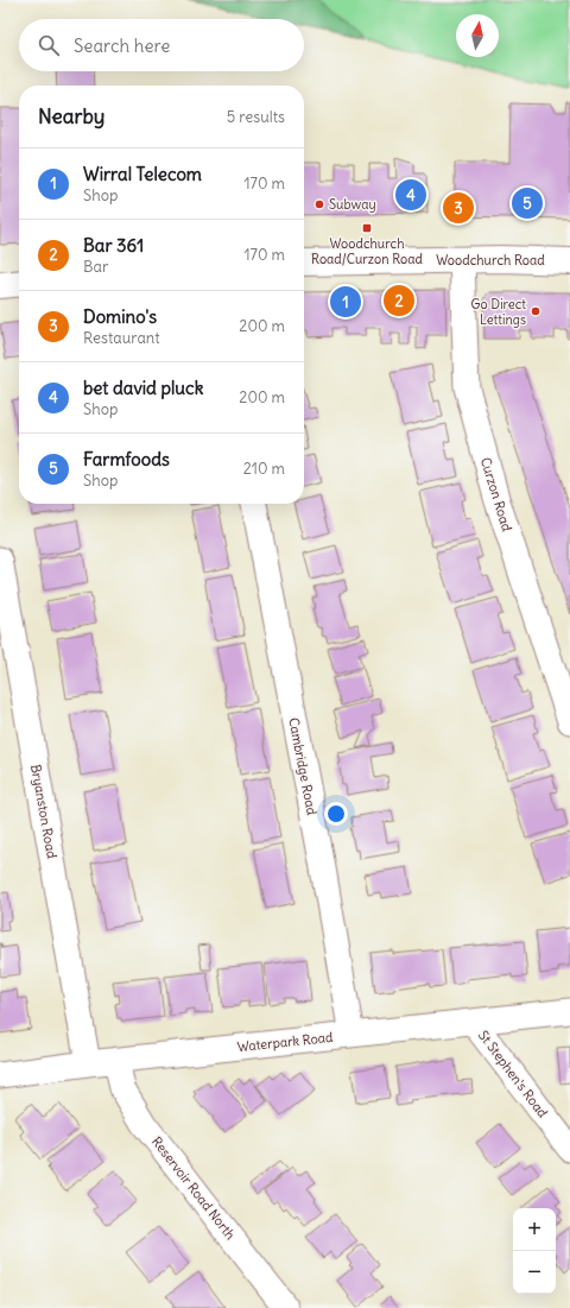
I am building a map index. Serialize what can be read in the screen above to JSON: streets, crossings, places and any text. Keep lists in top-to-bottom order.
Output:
{
  "streets": {
    "highway": ["Woodchurch Road"],
    "street": [
      "Curzon Road",
      "Cambridge Road",
      "Bryanston Road",
      "Waterpark Road",
      "St Stephen's Road",
      "Reservoir Road North"
    ]
  },
  "crossings": [
    ["Woodchurch Road", "Curzon Road"],
    ["Cambridge Road", "Waterpark Road"],
    ["Bryanston Road", "Waterpark Road"],
    ["Waterpark Road", "St Stephen's Road"],
    ["Waterpark Road", "Reservoir Road North"]
  ],
  "places": {
    "other": ["Subway", "Go Direct Lettings"],
    "transit": ["Woodchurch Road/Curzon Road"]
  },
  "north": "top",
  "page": {
    "search": "Search here",
    "heading": ["Nearby", "5 results"],
    "list": [
      {
        "mark": "1",
        "name": "Wirral Telecom",
        "note": "Shop",
        "value": "170 m"
      },
      {
        "mark": "2",
        "name": "Bar 361",
        "note": "Bar",
        "value": "170 m"
      },
      {
        "mark": "3",
        "name": "Domino's",
        "note": "Restaurant",
        "value": "200 m"
      },
      {
        "mark": "4",
        "name": "bet david pluck",
        "note": "Shop",
        "value": "200 m"
      },
      {
        "mark": "5",
        "name": "Farmfoods",
        "note": "Shop",
        "value": "210 m"
      }
    ],
    "pins": [
      "4",
      "5",
      "3",
      "2",
      "1"
    ],
    "map_buttons": ["+", "−"]
  }
}
